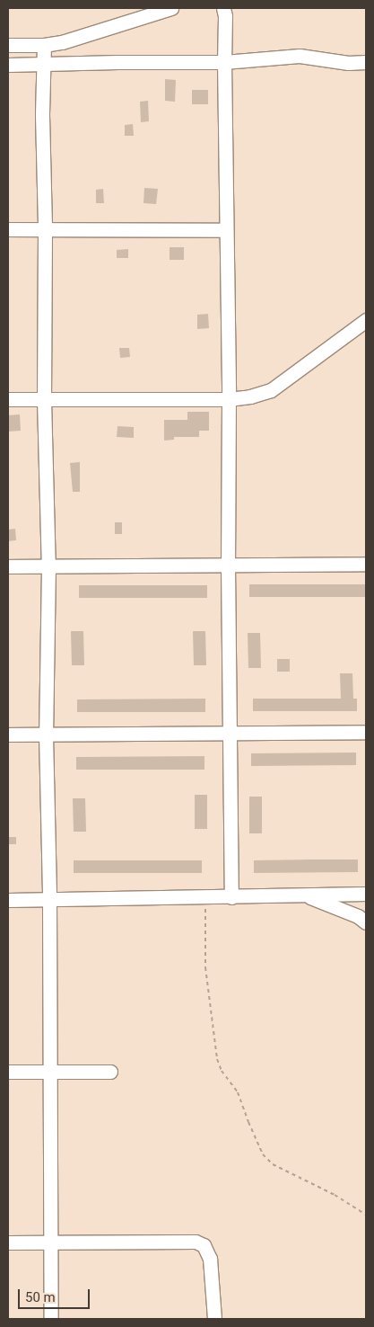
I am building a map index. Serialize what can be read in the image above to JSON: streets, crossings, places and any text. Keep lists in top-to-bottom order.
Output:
{
  "scale_bar": "50 m"
}
